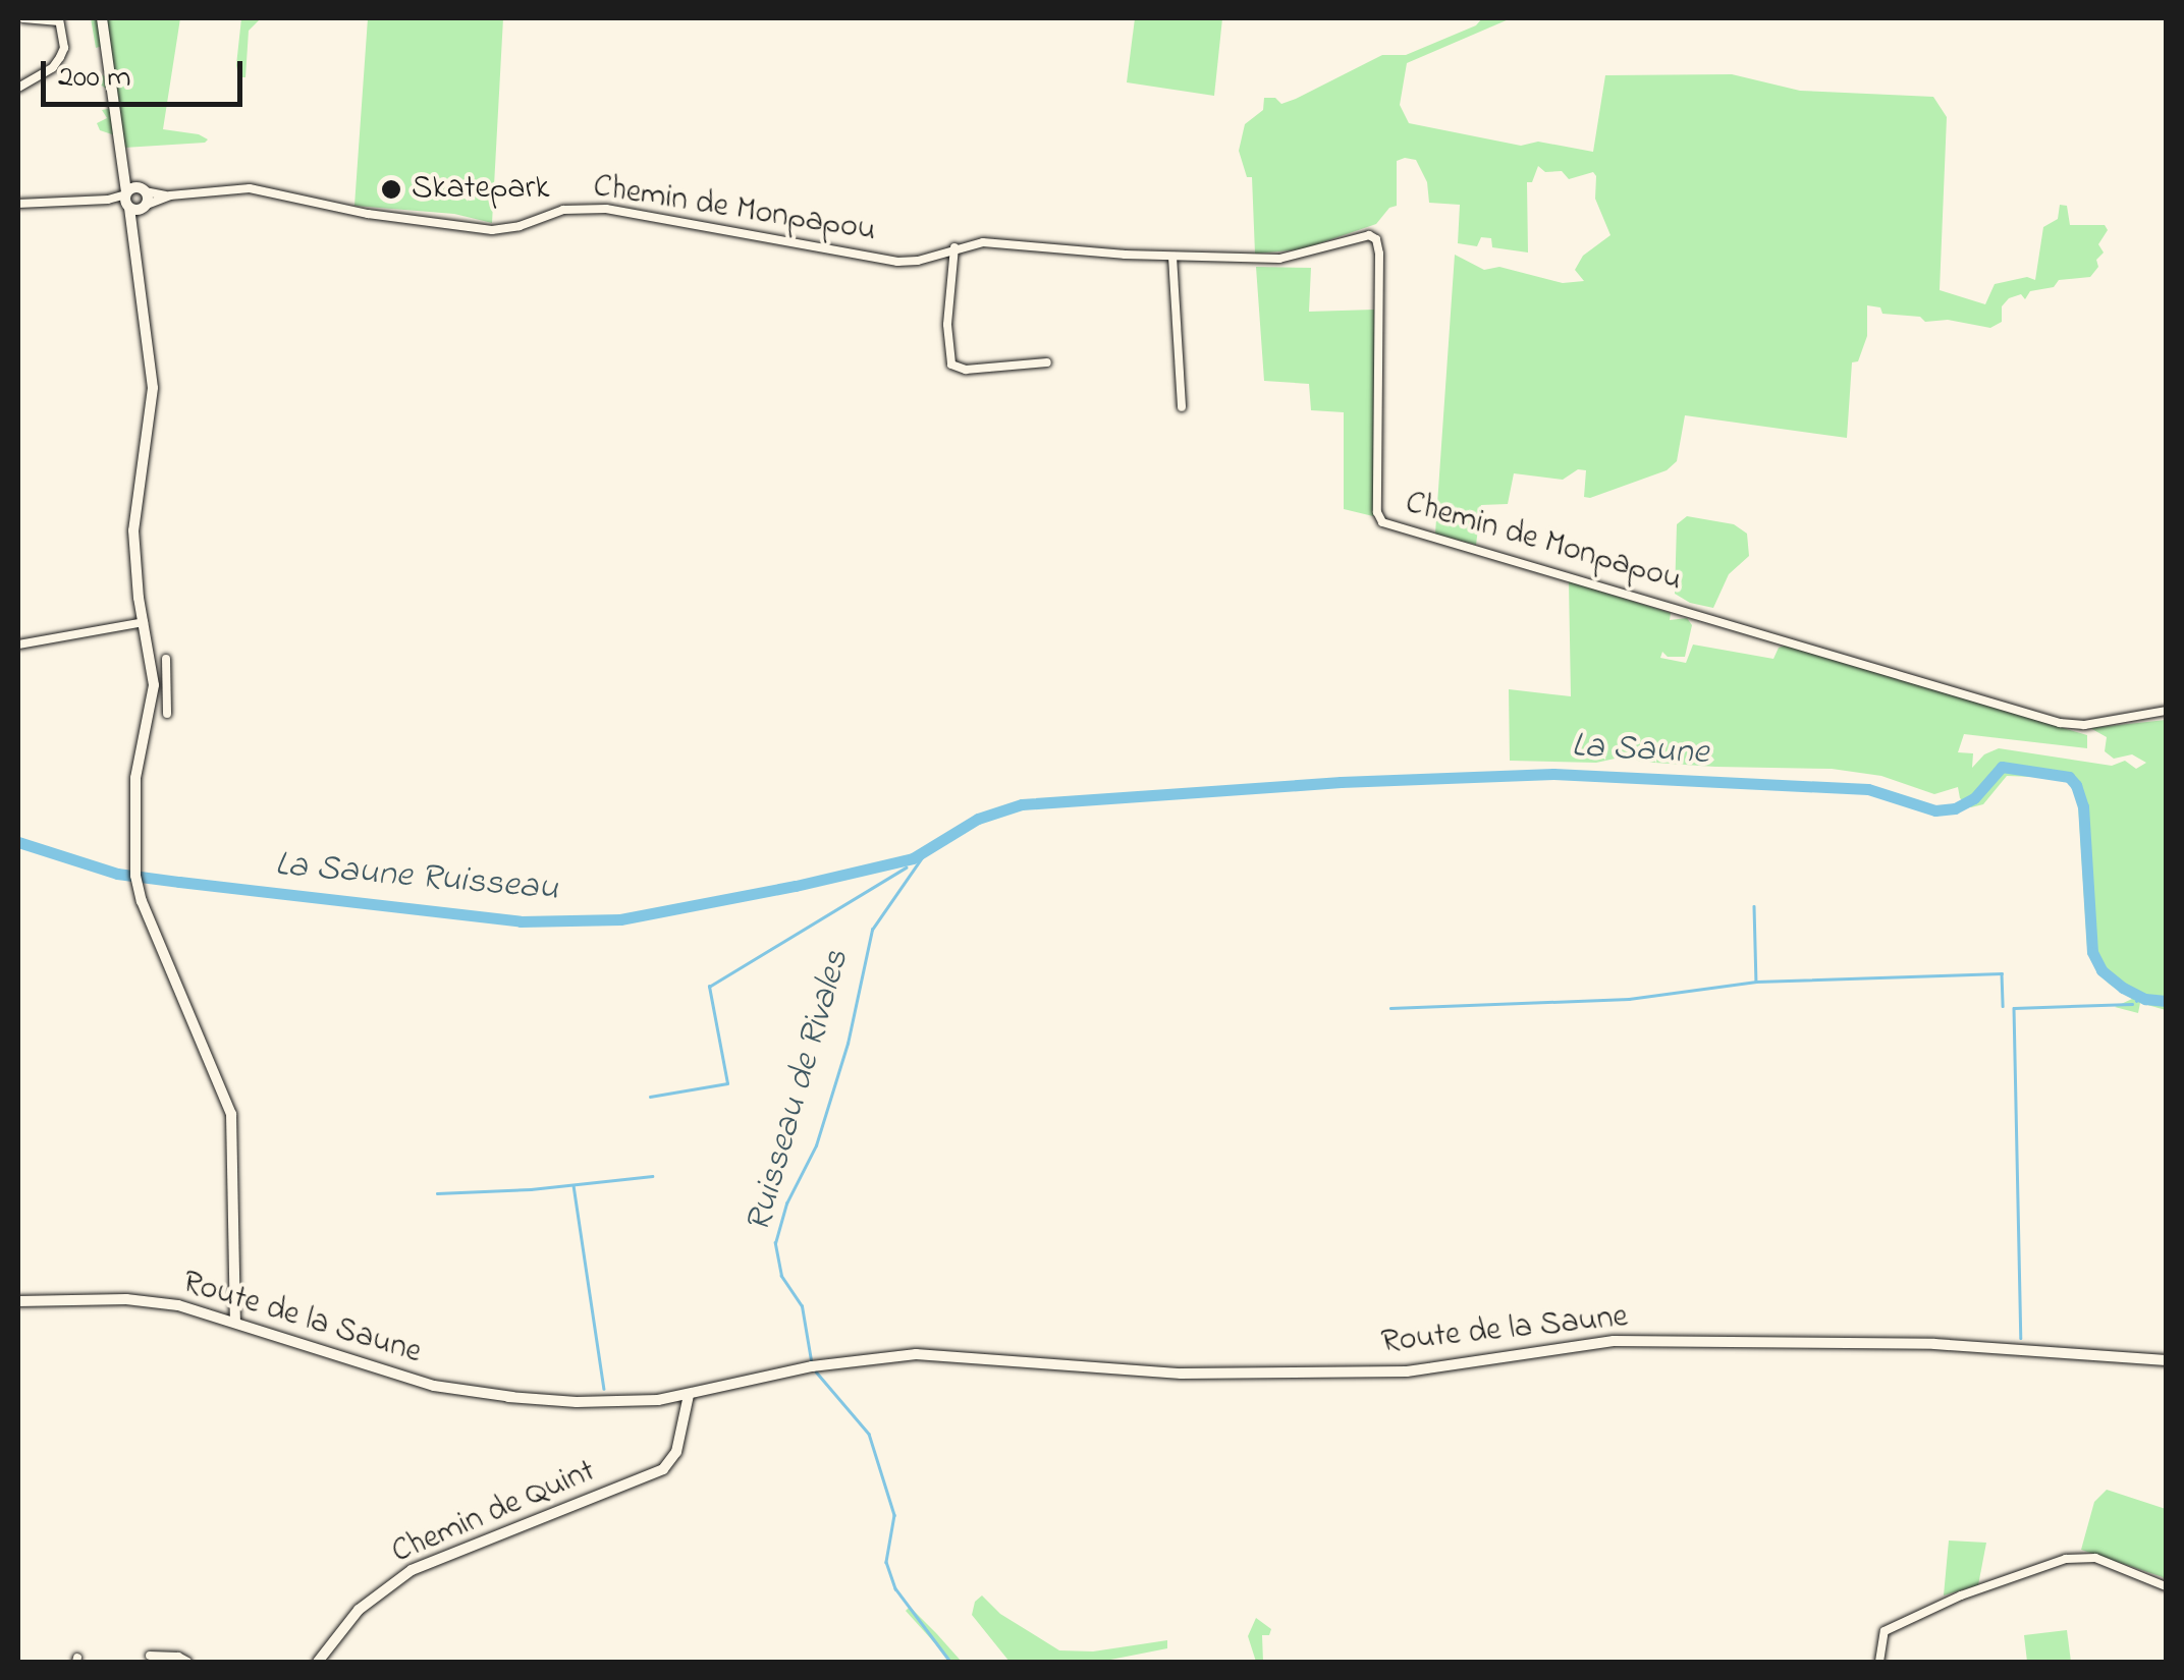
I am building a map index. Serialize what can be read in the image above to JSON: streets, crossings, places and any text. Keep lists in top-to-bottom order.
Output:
{
  "streets": {
    "street": ["Chemin de Monpapou", "Route de la Saune", "Chemin de Quint"]
  },
  "crossings": [
    ["Route de la Saune", "Chemin de Quint"]
  ],
  "water": ["La Saune", "La Saune Ruisseau", "Ruisseau de Rivales"],
  "places": ["Skatepark"],
  "scale_bar": "200 m"
}
